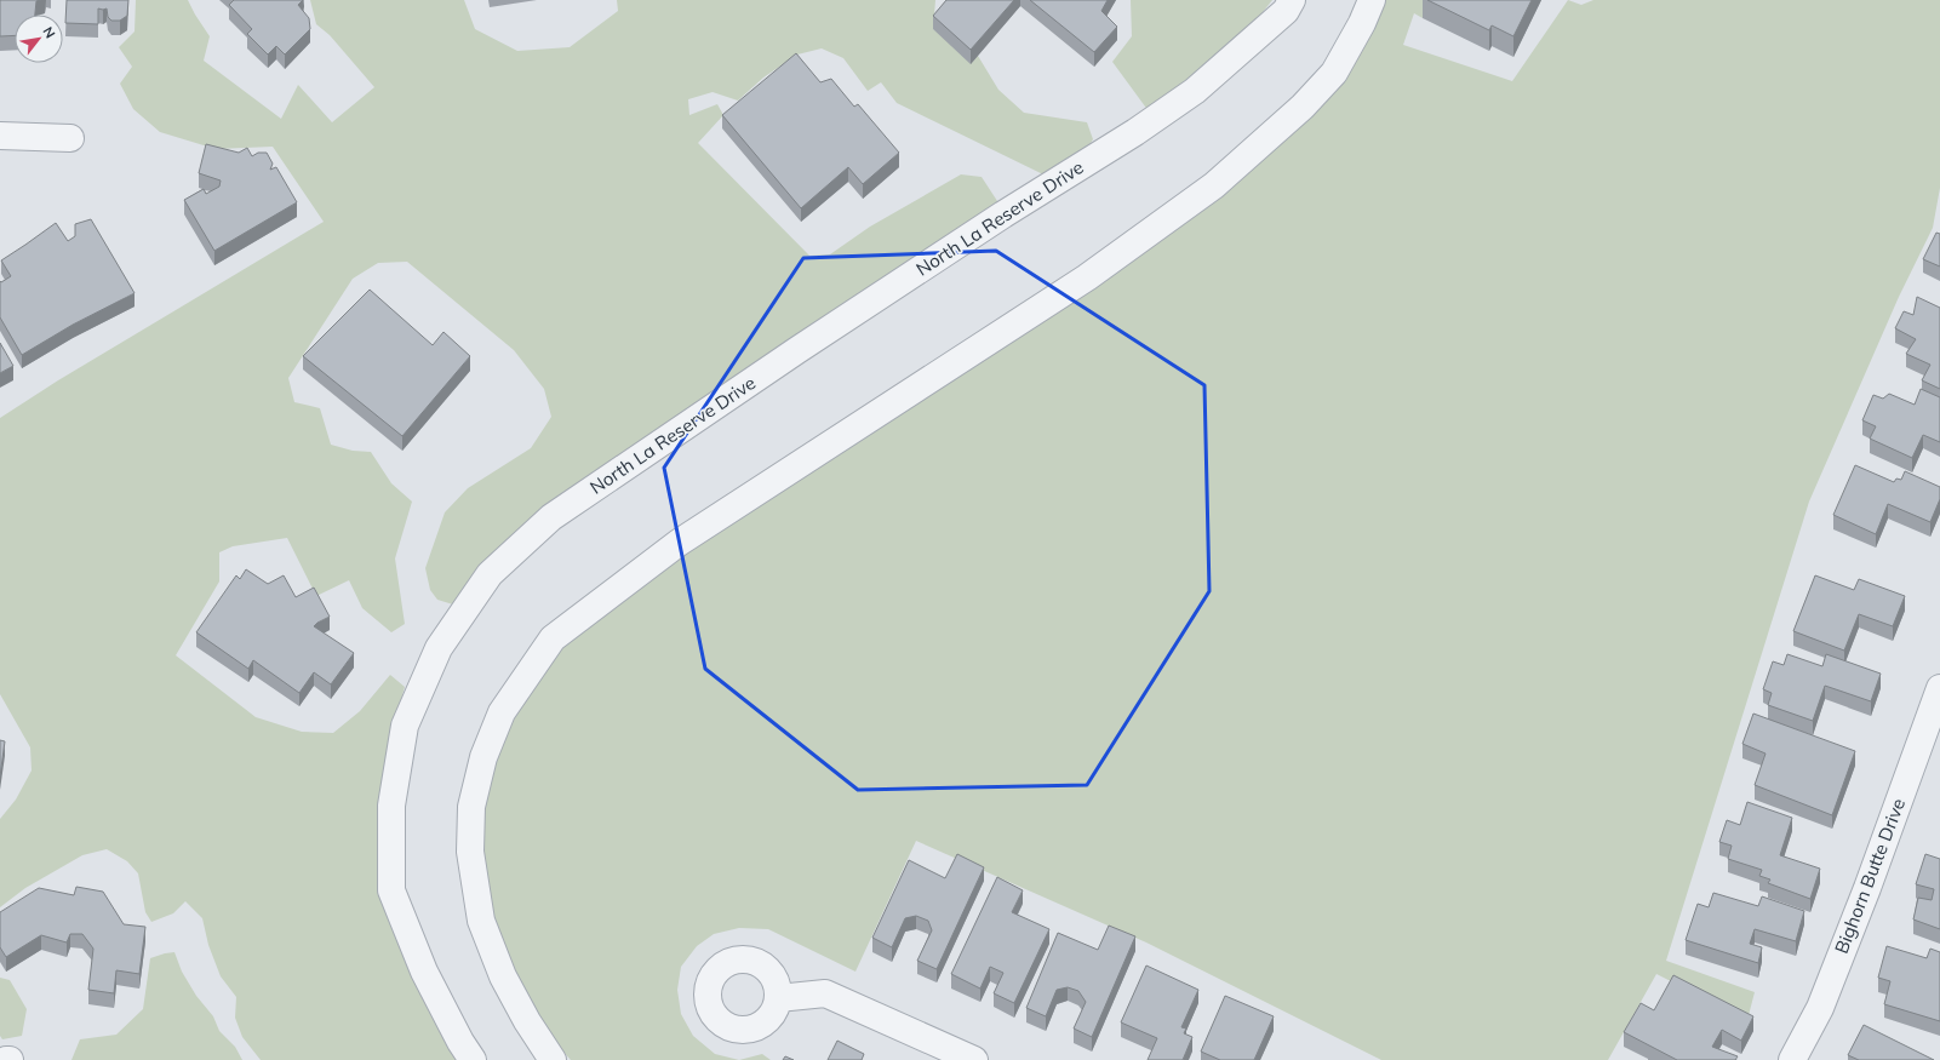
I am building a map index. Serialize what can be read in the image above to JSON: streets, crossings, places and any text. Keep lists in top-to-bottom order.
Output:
{
  "streets": {
    "street": ["North La Reserve Drive", "Bighorn Butte Drive"]
  },
  "north": "top right"
}
